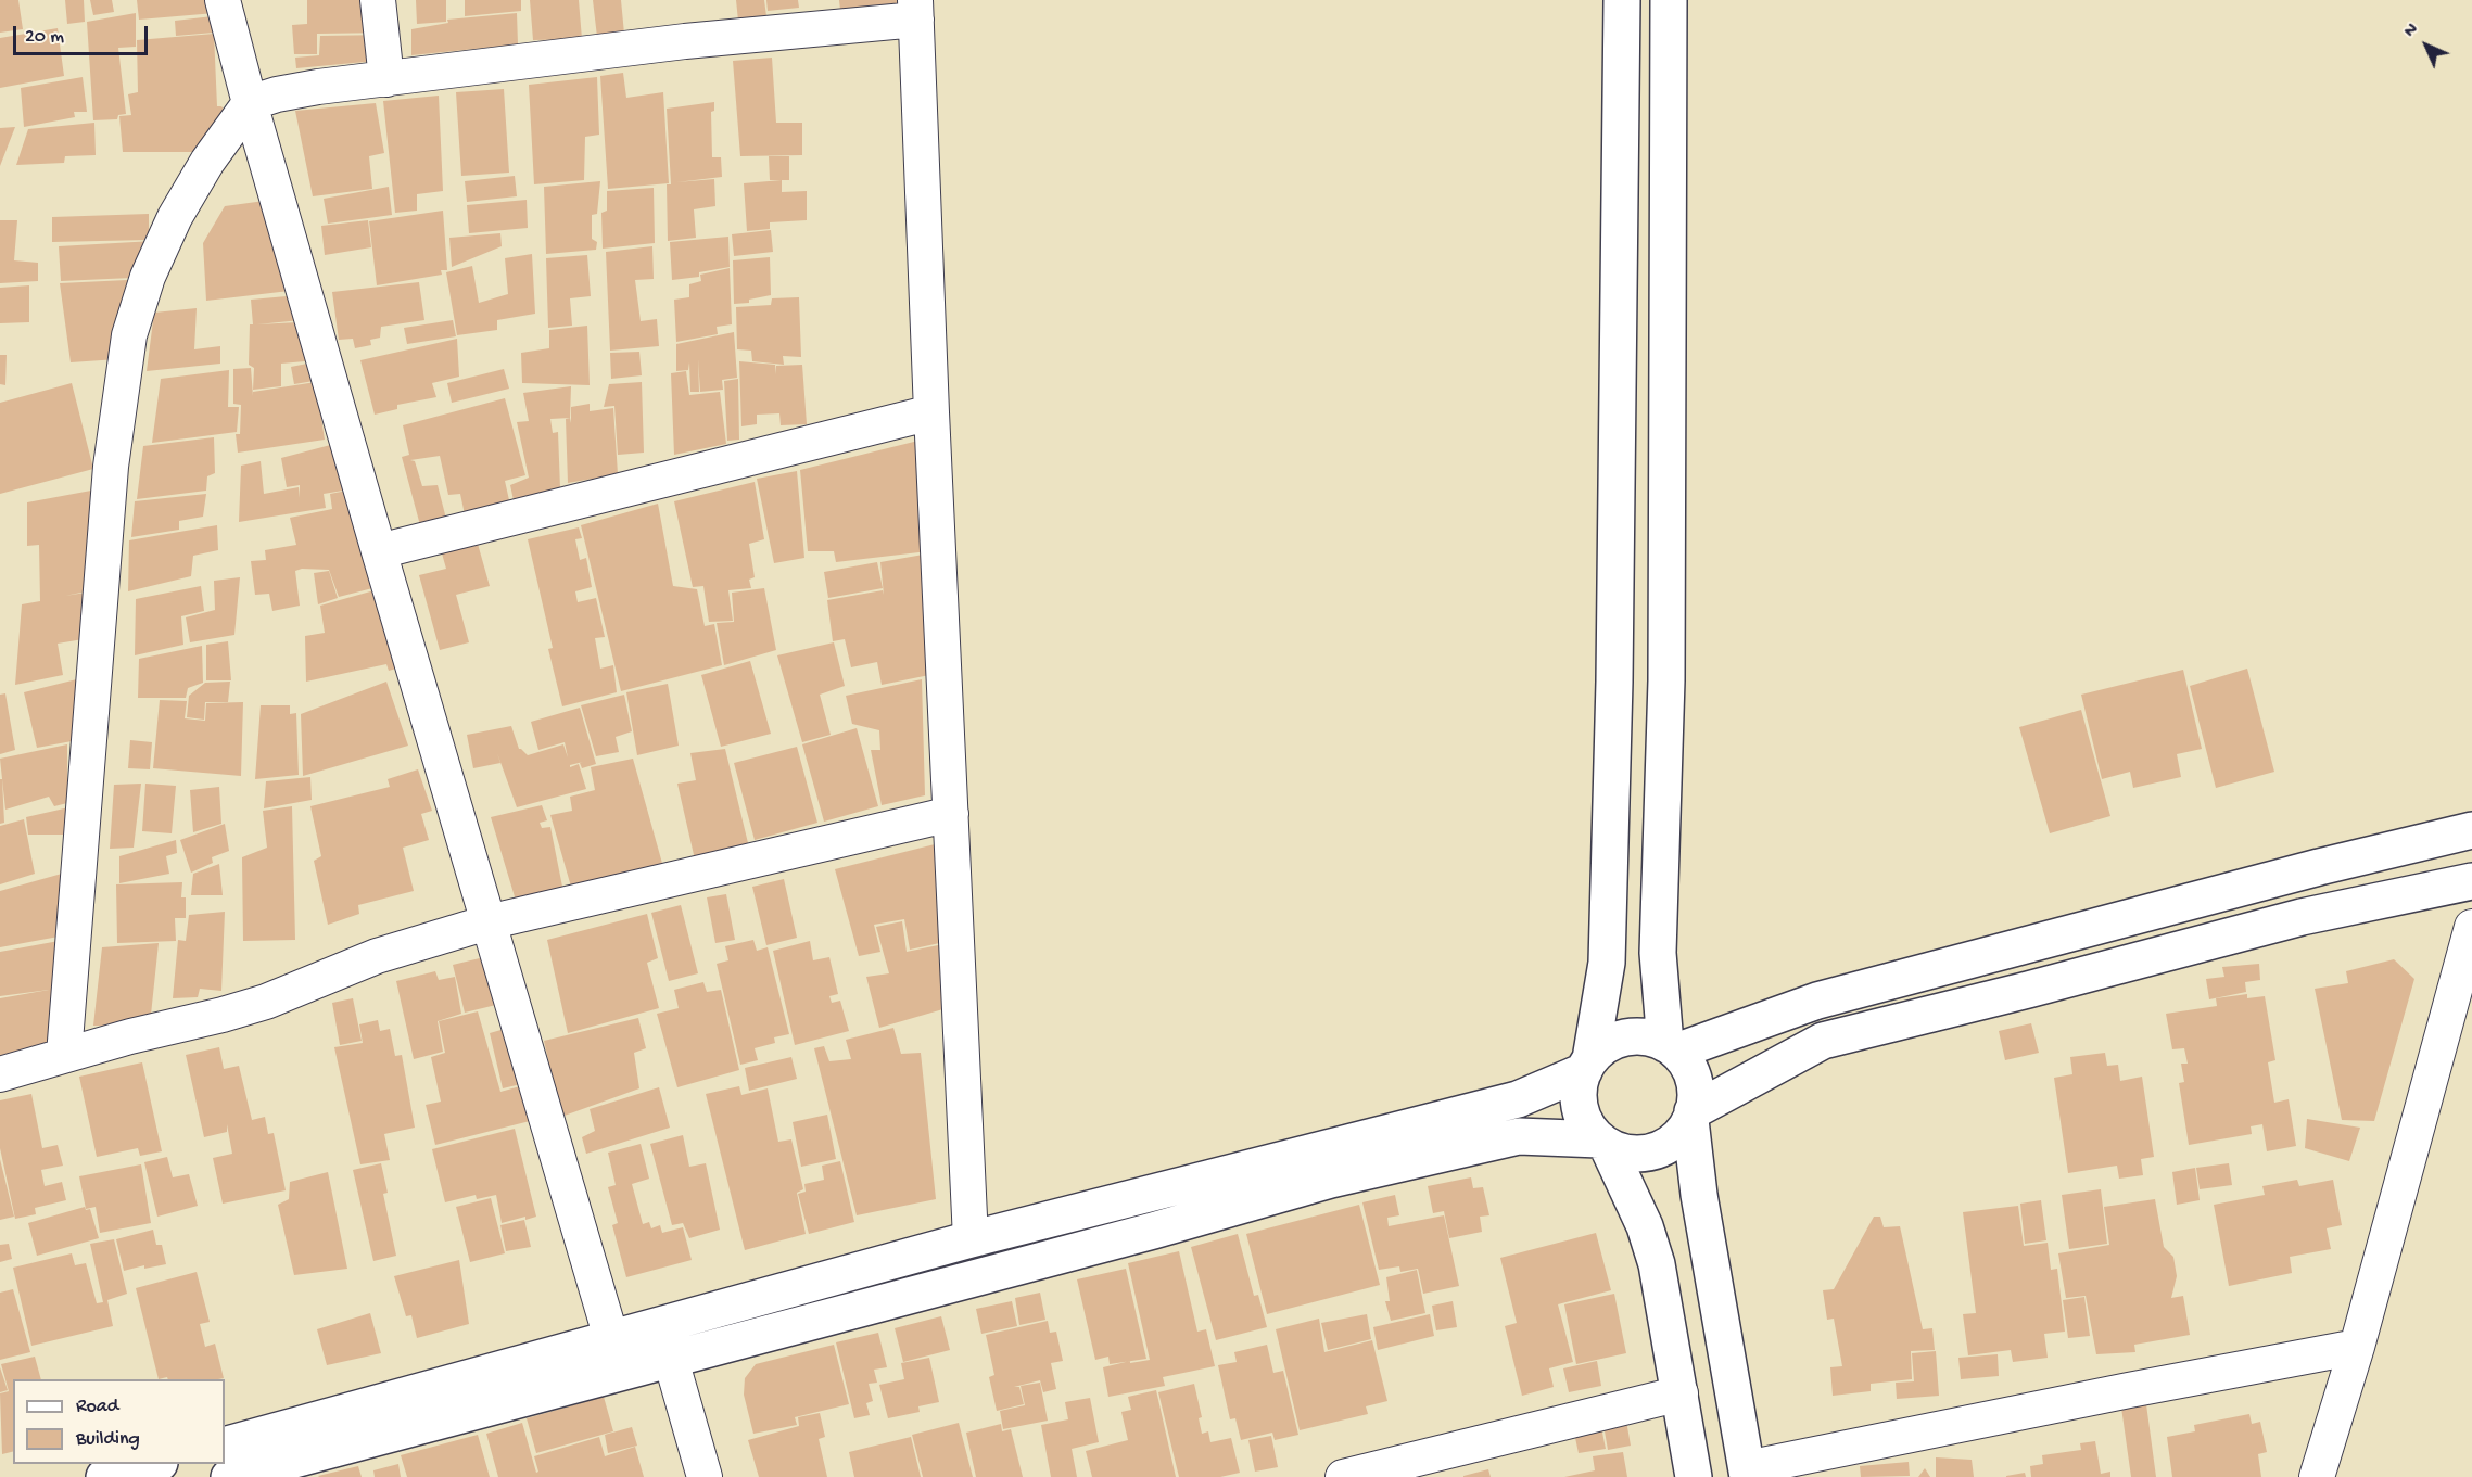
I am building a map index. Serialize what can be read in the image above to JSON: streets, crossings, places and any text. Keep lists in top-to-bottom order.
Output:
{
  "legend": ["Road", "Building"],
  "scale_bar": "20 m",
  "north": "top left"
}
